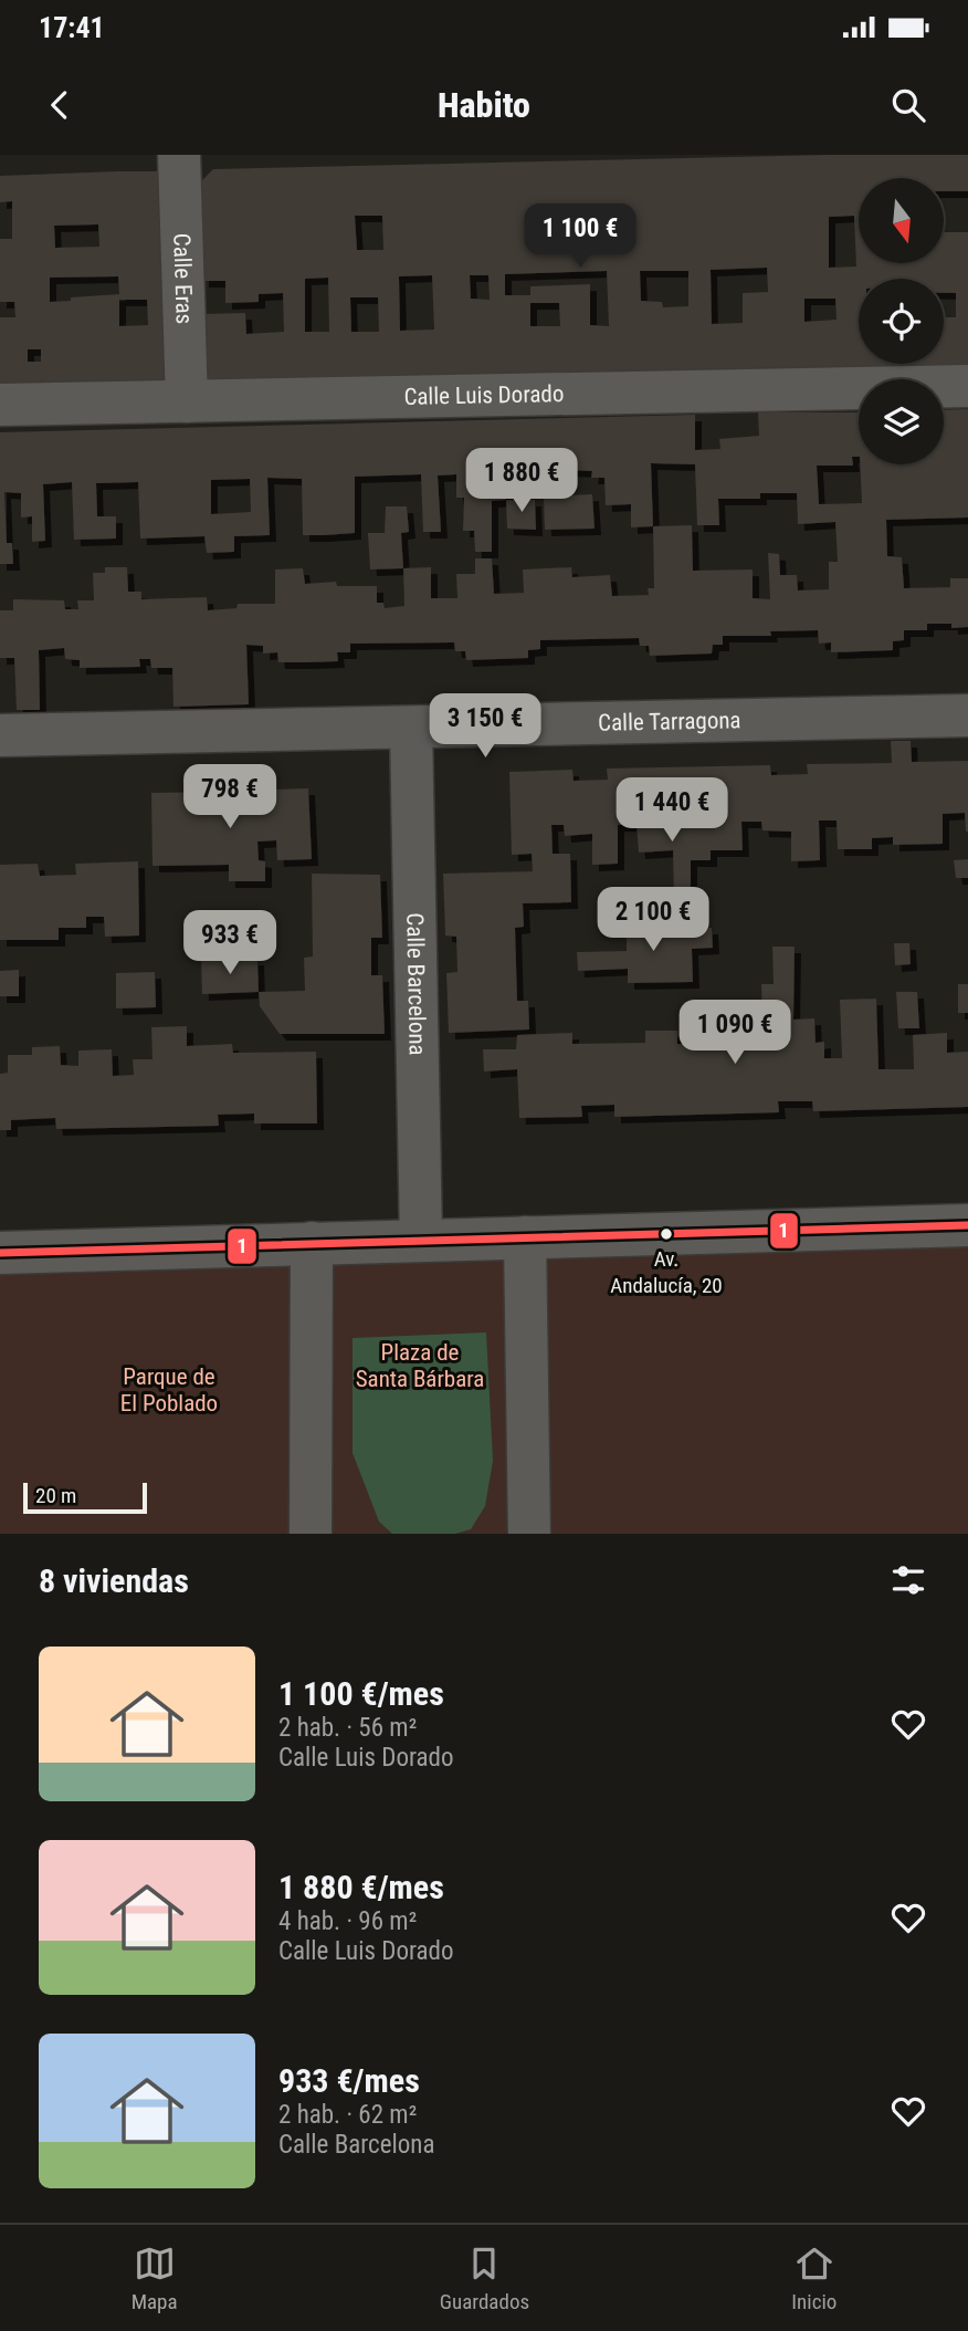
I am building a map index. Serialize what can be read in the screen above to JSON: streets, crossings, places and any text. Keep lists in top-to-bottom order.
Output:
{
  "streets": {
    "street": [
      "Calle Eras",
      "Calle Luis Dorado",
      "Calle Tarragona",
      "Calle Barcelona"
    ]
  },
  "crossings": [
    ["Calle Eras", "Calle Luis Dorado"],
    ["Calle Tarragona", "Calle Barcelona"]
  ],
  "parks": ["Plaza de Santa Bárbara", "Parque de El Poblado"],
  "places": ["Av. Andalucía, 20"],
  "lines": ["transit line 1"],
  "scale_bar": "20 m",
  "north": "bottom",
  "page": {
    "status": "17:41",
    "header": "Habito",
    "price": [
      "1 100 €",
      "1 880 €",
      "3 150 €",
      "798 €",
      "1 440 €",
      "2 100 €",
      "933 €",
      "1 090 €"
    ],
    "scale": "20 m",
    "heading": "8 viviendas",
    "list": [
      {
        "name": "1 100 €/mes",
        "note": "2 hab. · 56 m² · Calle Luis Dorado"
      },
      {
        "name": "1 880 €/mes",
        "note": "4 hab. · 96 m² · Calle Luis Dorado"
      },
      {
        "name": "933 €/mes",
        "note": "2 hab. · 62 m² · Calle Barcelona"
      }
    ],
    "tabs": ["Mapa", "Guardados", "Inicio"]
  }
}
